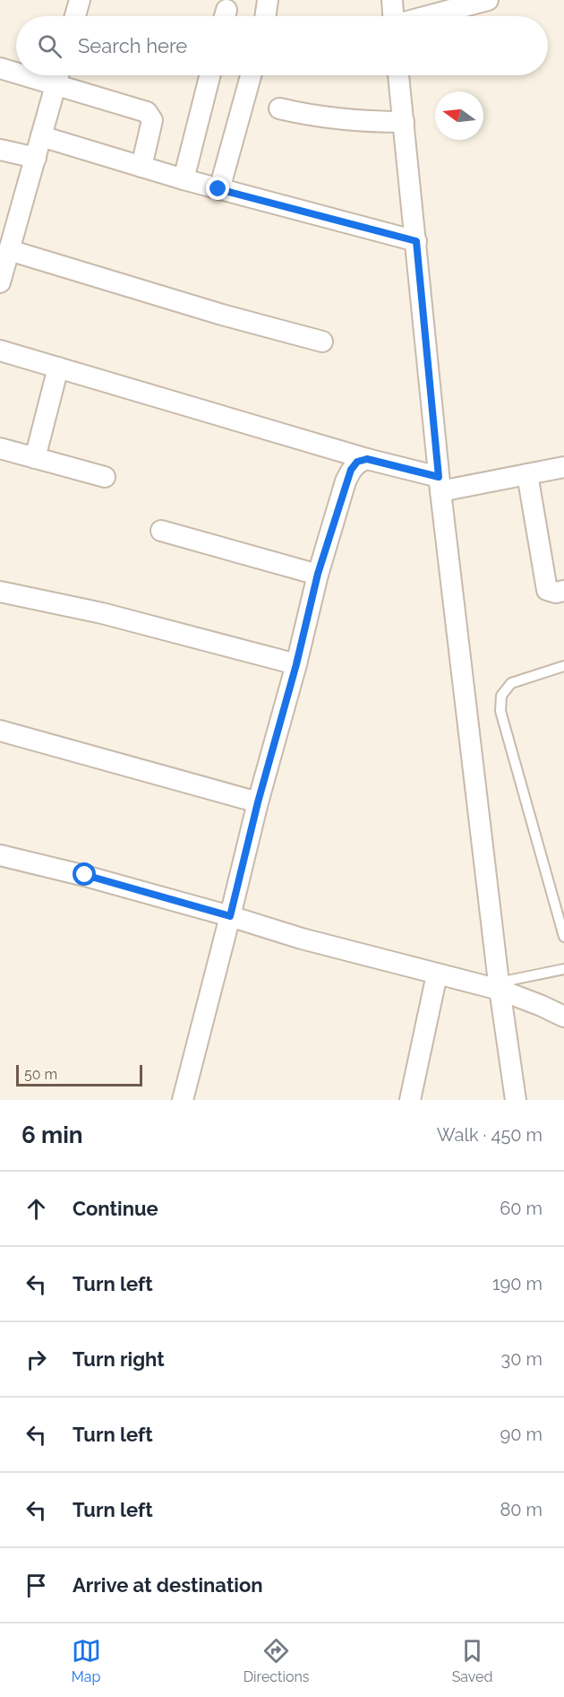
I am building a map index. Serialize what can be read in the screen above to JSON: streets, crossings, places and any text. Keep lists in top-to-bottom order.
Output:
{
  "scale_bar": "50 m",
  "north": "left",
  "page": {
    "search": "Search here",
    "scale": "50 m",
    "heading": ["6 min", "Walk · 450 m"],
    "list": [
      ["Continue", "60 m"],
      ["Turn left", "190 m"],
      ["Turn right", "30 m"],
      ["Turn left", "90 m"],
      ["Turn left", "80 m"],
      "Arrive at destination"
    ],
    "nav": ["Map", "Directions", "Saved"]
  }
}
